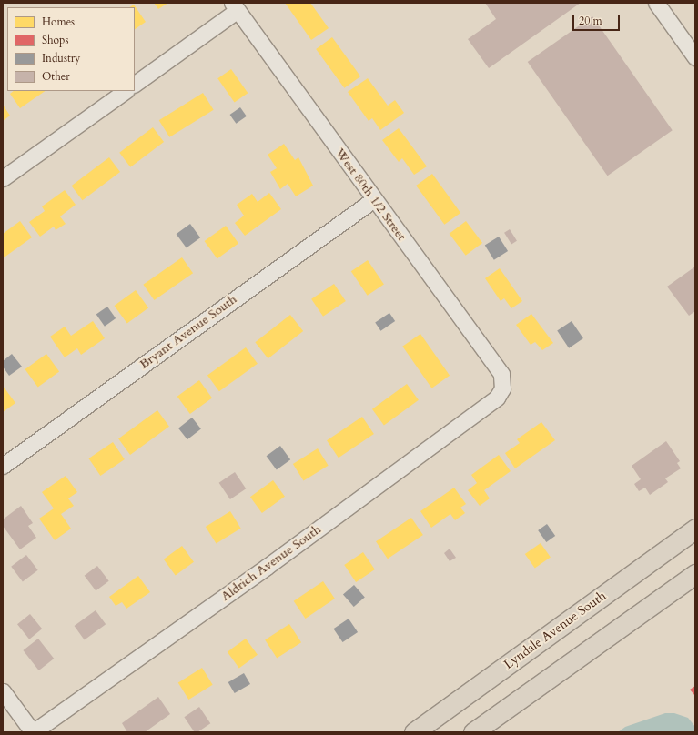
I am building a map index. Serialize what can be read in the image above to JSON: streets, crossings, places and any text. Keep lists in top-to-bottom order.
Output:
{
  "streets": {
    "main road": ["Lyndale Avenue South"],
    "street": ["West 80th 1/2 Street", "Bryant Avenue South", "Aldrich Avenue South"]
  },
  "crossings": [
    ["West 80th 1/2 Street", "Bryant Avenue South"],
    ["West 80th 1/2 Street", "Aldrich Avenue South"]
  ],
  "legend": [
    "Homes",
    "Shops",
    "Industry",
    "Other"
  ],
  "scale_bar": "20 m"
}
